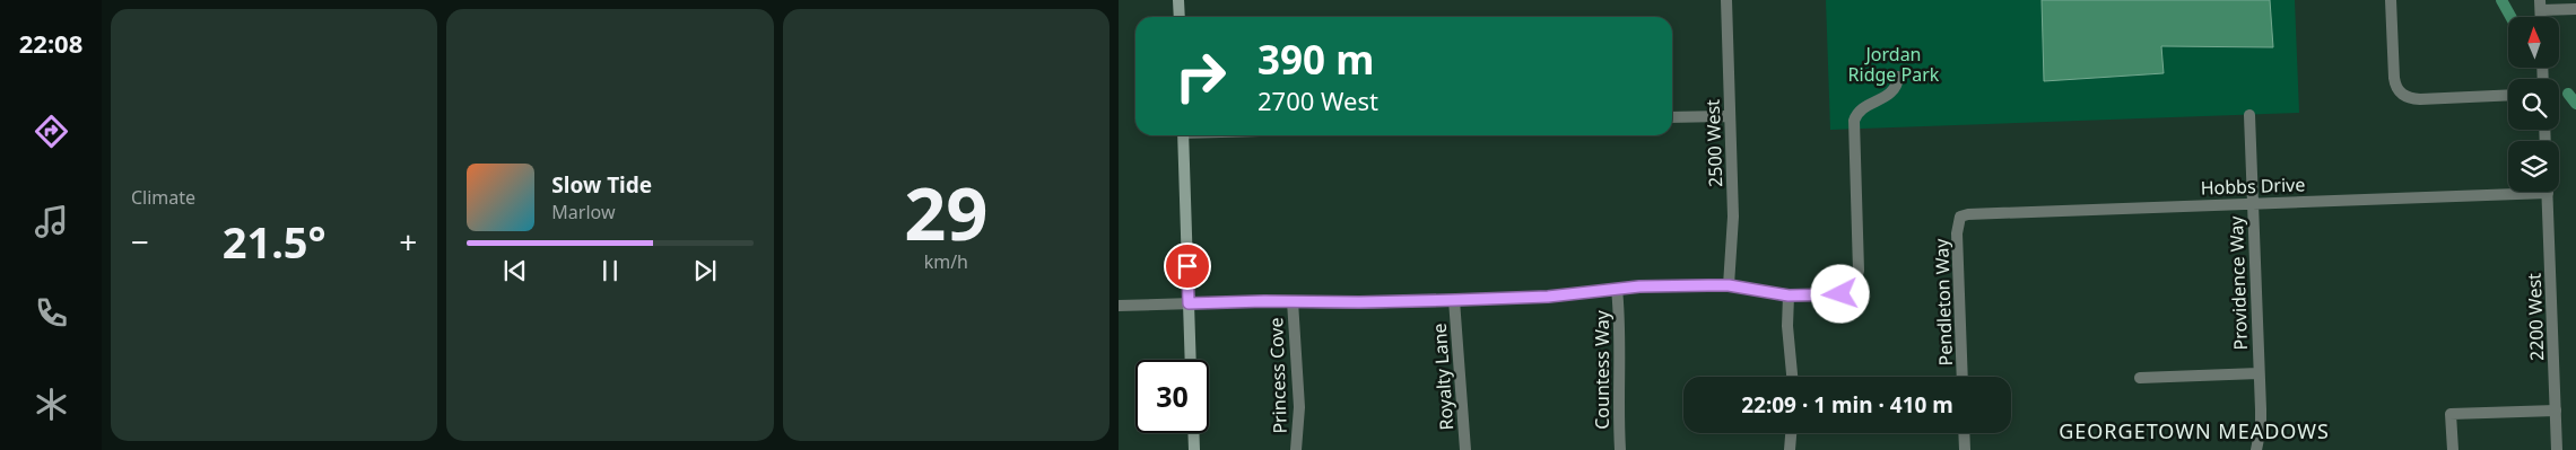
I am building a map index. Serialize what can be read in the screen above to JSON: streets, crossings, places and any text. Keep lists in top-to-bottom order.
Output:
{
  "streets": {
    "street": [
      "2500 West",
      "Hobbs Drive",
      "Providence Way",
      "Pendleton Way",
      "2200 West",
      "Countess Way",
      "Princess Cove",
      "Royalty Lane"
    ]
  },
  "crossings": [
    ["Hobbs Drive", "Providence Way"],
    ["Hobbs Drive", "Pendleton Way"]
  ],
  "districts": ["GEORGETOWN MEADOWS"],
  "parks": ["Jordan Ridge Park"],
  "north": "top",
  "page": {
    "tabs": "22:08",
    "tile": [
      "Climate",
      ["29", "km/h"]
    ],
    "turn": ["390 m", "2700 West"],
    "song": ["Slow Tide", "Marlow"],
    "heat": ["−", "21.5°", "+"],
    "limit": "30",
    "trip": "22:09 · 1 min · 410 m"
  }
}
